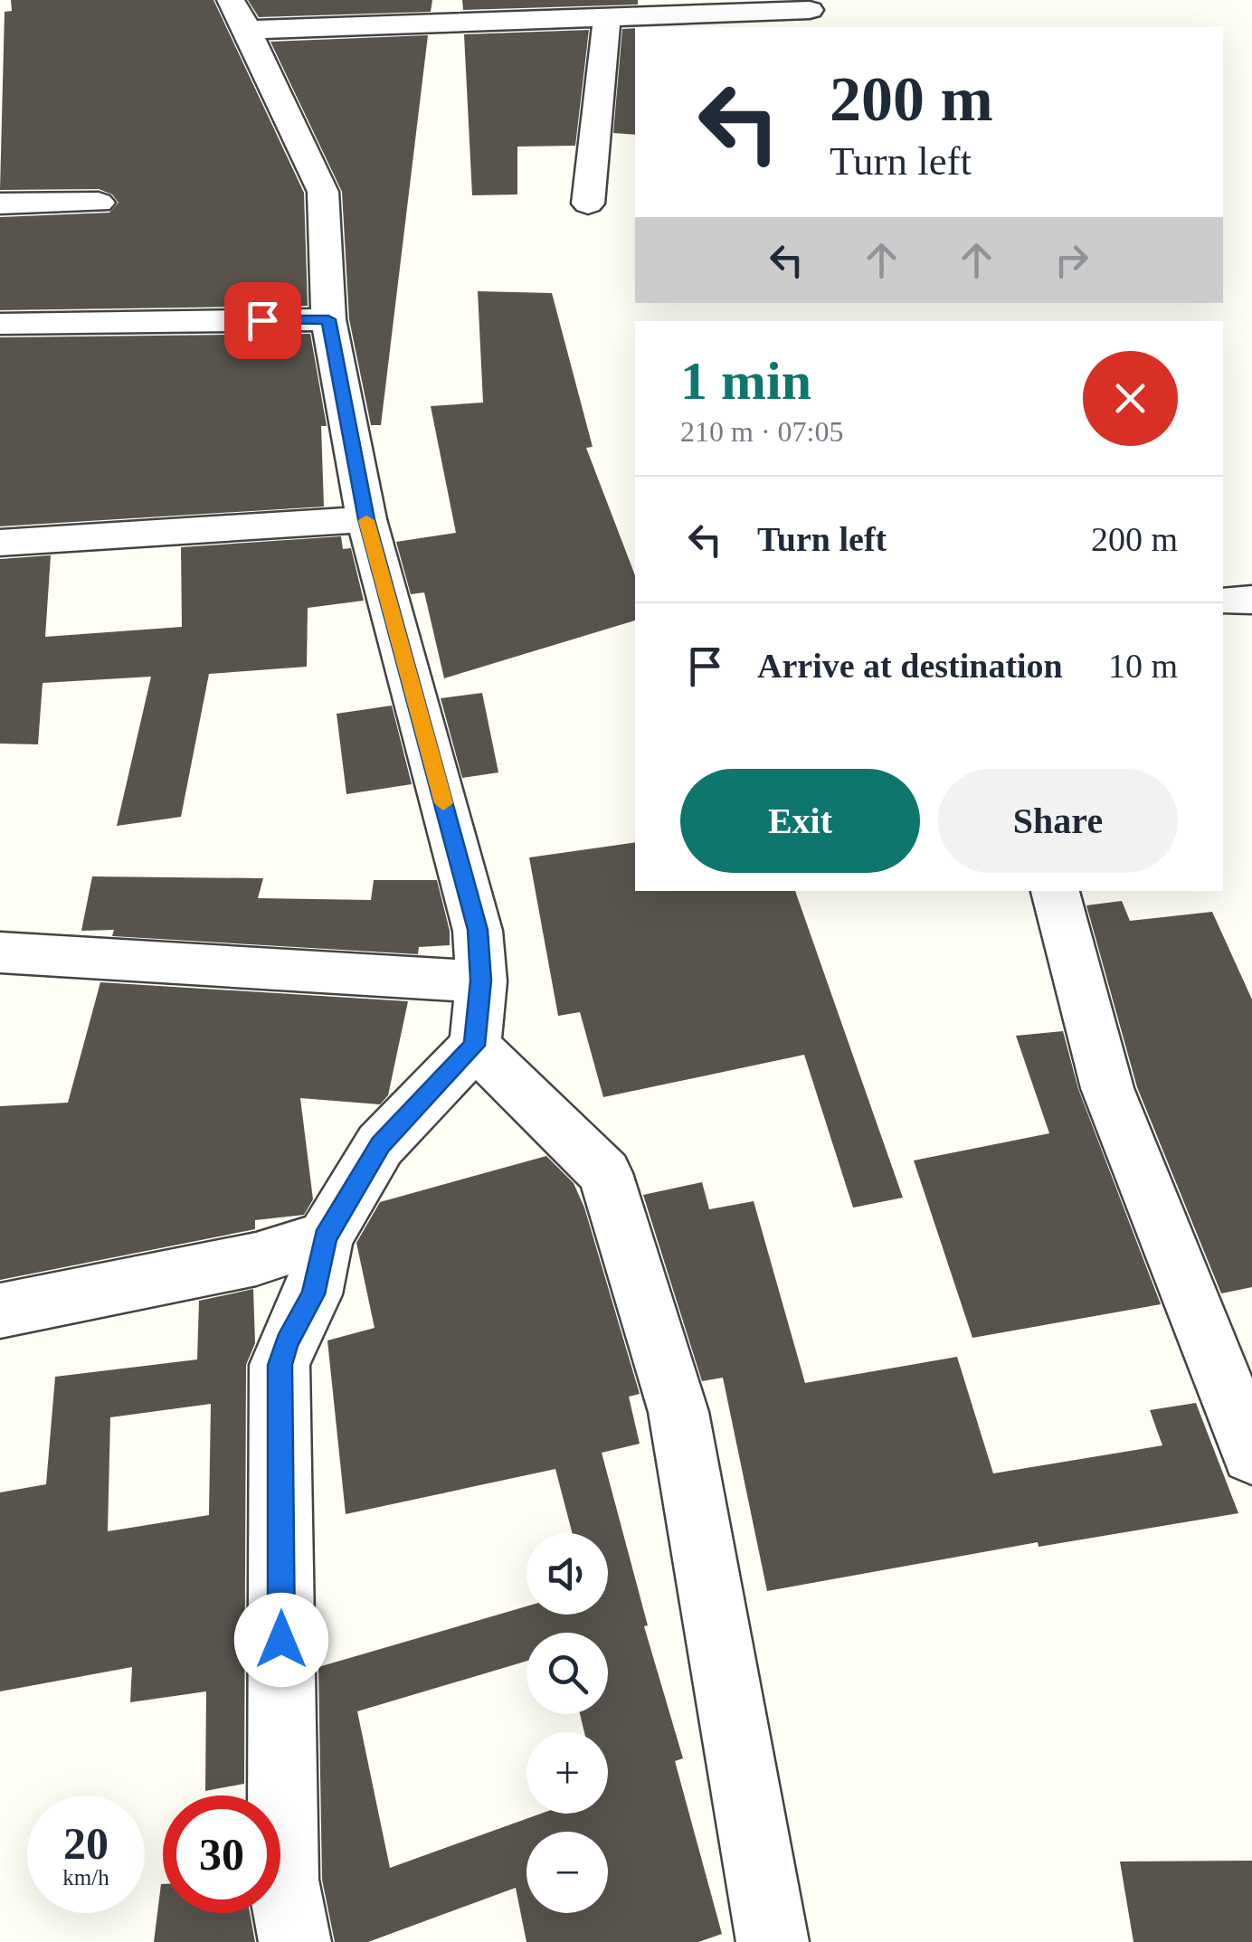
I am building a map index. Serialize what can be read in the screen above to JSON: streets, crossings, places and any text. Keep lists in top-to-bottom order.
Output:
{
  "page": {
    "turn": ["200 m", "Turn left"],
    "heading": ["1 min", "210 m · 07:05"],
    "list": [
      {
        "name": "Turn left",
        "value": "200 m"
      },
      {
        "name": "Arrive at destination",
        "value": "10 m"
      }
    ],
    "buttons": ["Exit", "Share"],
    "map_buttons": ["+", "−"],
    "speed": "20 km/h",
    "limit": "30"
  }
}
